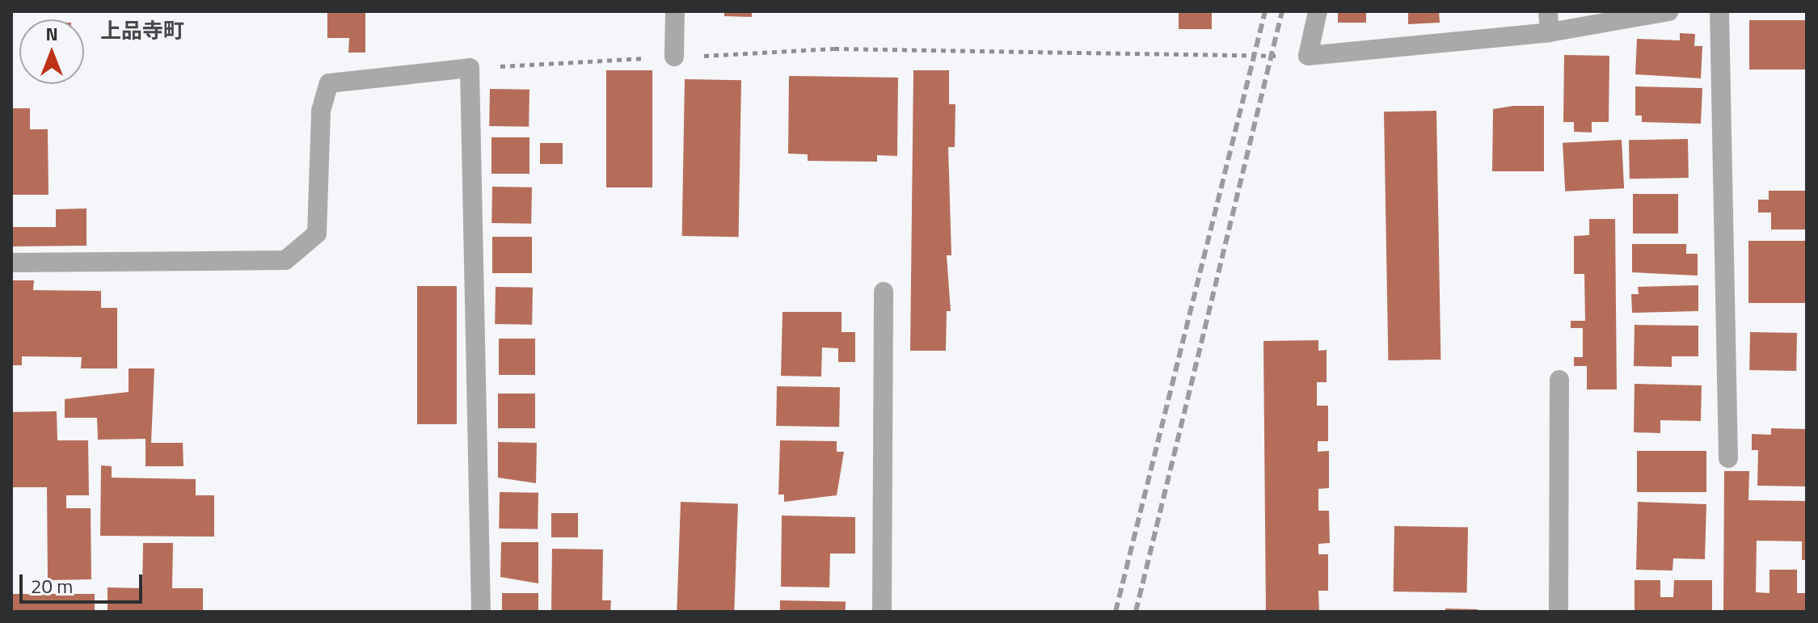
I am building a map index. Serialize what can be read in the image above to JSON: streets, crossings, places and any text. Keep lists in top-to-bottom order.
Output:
{
  "districts": ["上品寺町"],
  "scale_bar": "20 m",
  "north": "top"
}
